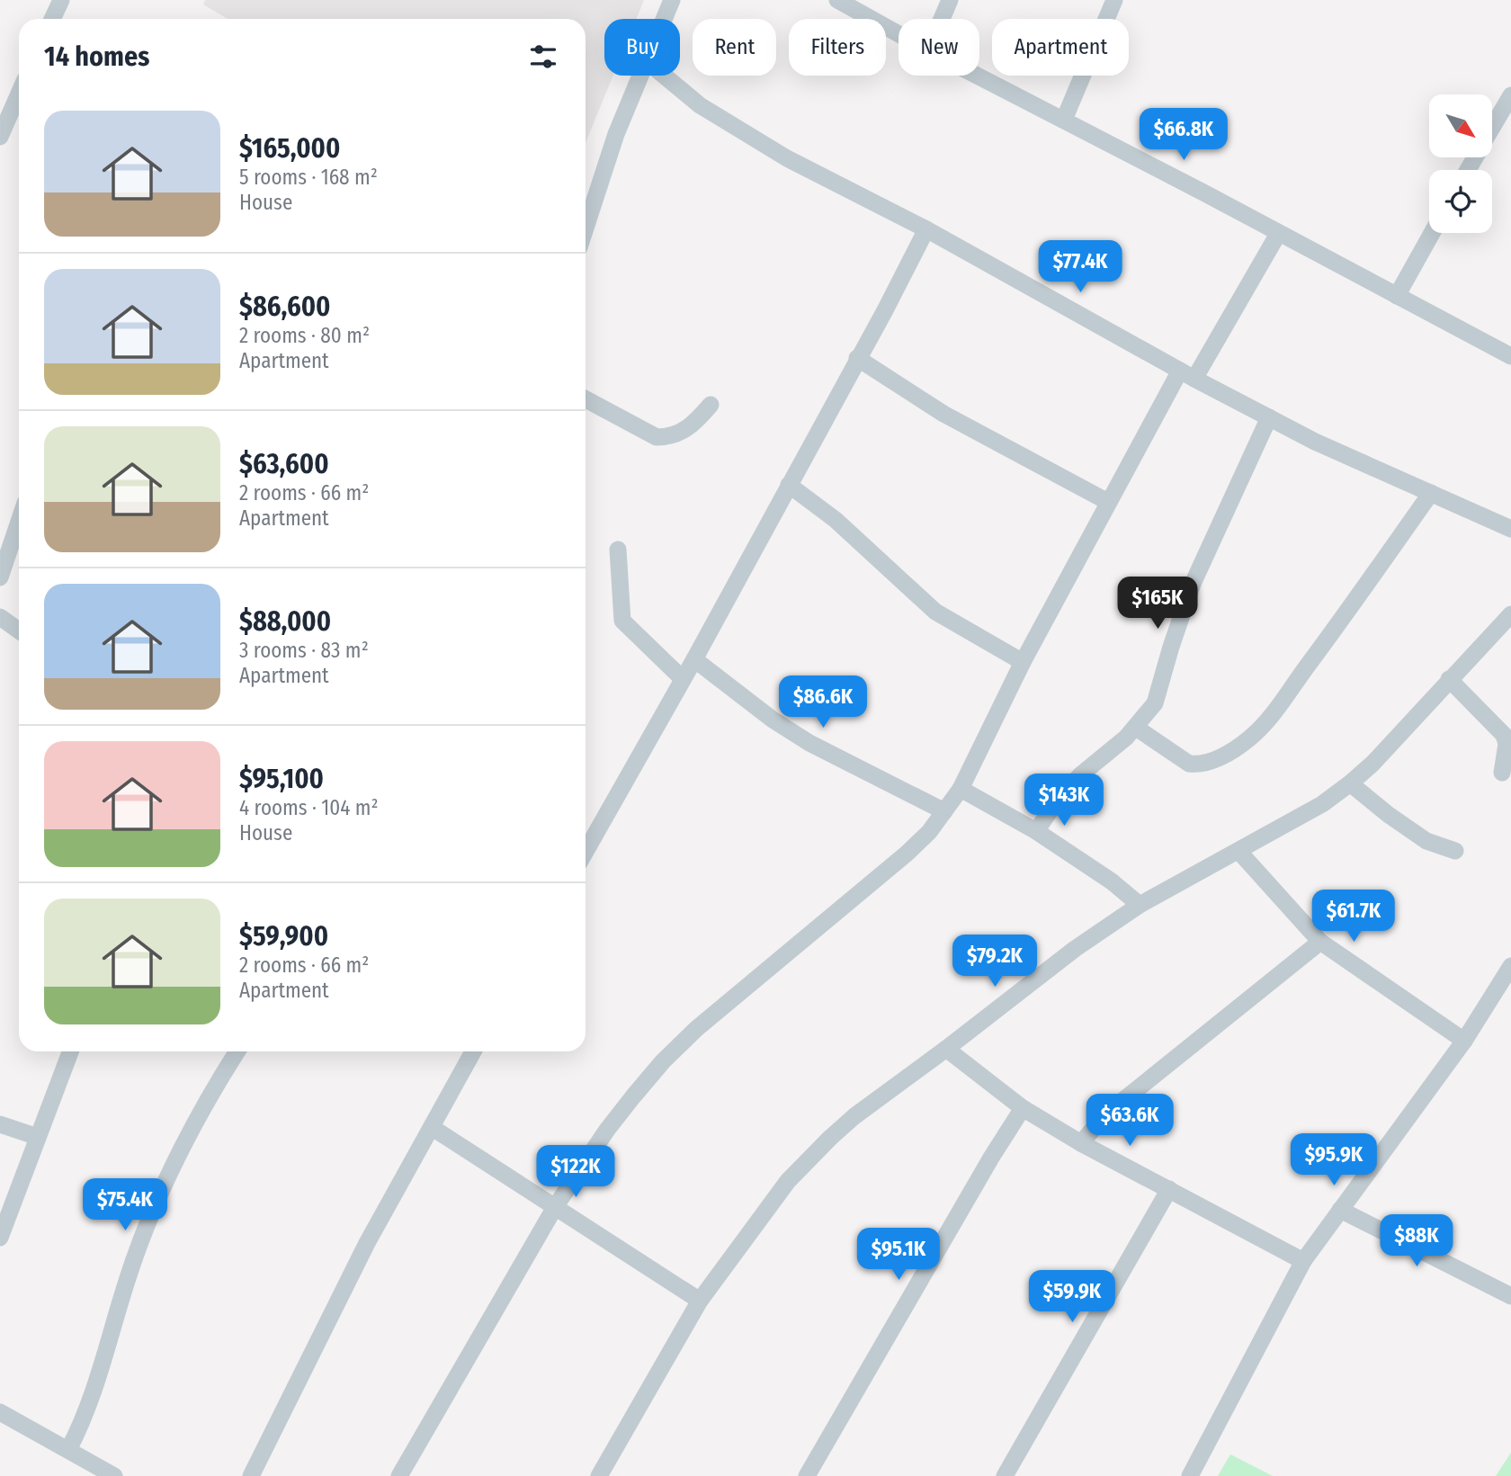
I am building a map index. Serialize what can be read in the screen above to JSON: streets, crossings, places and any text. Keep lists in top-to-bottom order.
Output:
{
  "north": "bottom right",
  "page": {
    "chip": [
      "Buy",
      "Rent",
      "Filters",
      "New",
      "Apartment"
    ],
    "heading": "14 homes",
    "list": [
      {
        "name": "$165,000",
        "note": "5 rooms · 168 m² · House"
      },
      {
        "name": "$86,600",
        "note": "2 rooms · 80 m² · Apartment"
      },
      {
        "name": "$63,600",
        "note": "2 rooms · 66 m² · Apartment"
      },
      {
        "name": "$88,000",
        "note": "3 rooms · 83 m² · Apartment"
      },
      {
        "name": "$95,100",
        "note": "4 rooms · 104 m² · House"
      },
      {
        "name": "$59,900",
        "note": "2 rooms · 66 m² · Apartment"
      }
    ],
    "price": [
      "$66.8K",
      "$77.4K",
      "$165K",
      "$86.6K",
      "$143K",
      "$61.7K",
      "$79.2K",
      "$63.6K",
      "$95.9K",
      "$122K",
      "$75.4K",
      "$88K",
      "$95.1K",
      "$59.9K"
    ]
  }
}
